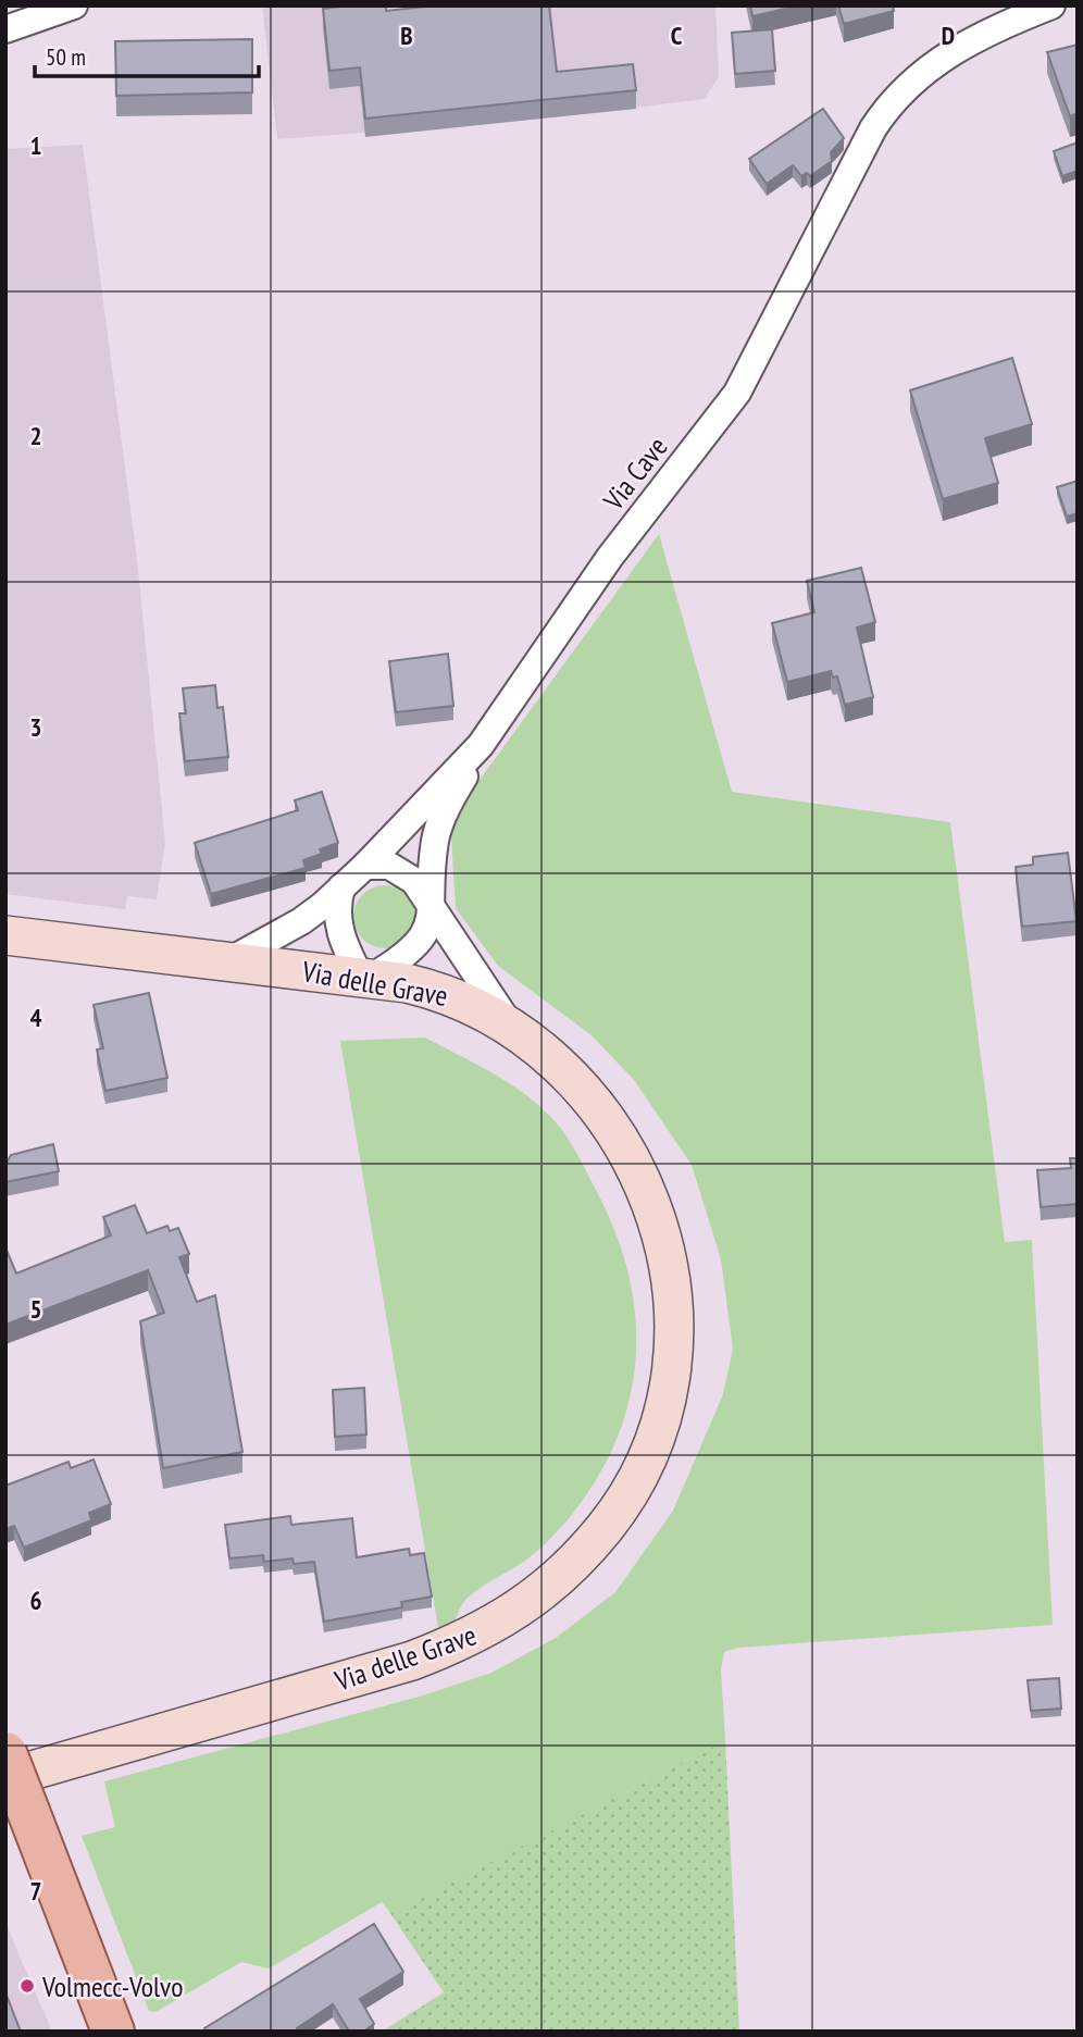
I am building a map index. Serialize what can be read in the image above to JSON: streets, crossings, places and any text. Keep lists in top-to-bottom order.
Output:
{
  "streets": {
    "main road": ["Via delle Grave"],
    "street": ["Via Cave"]
  },
  "crossings": [
    ["Via Cave", "Via delle Grave"]
  ],
  "places": ["Volmecc-Volvo"],
  "scale_bar": "50 m",
  "grid": {
    "columns": ["B", "C", "D"],
    "rows": [
      "1",
      "2",
      "3",
      "4",
      "5",
      "6",
      "7"
    ]
  }
}
